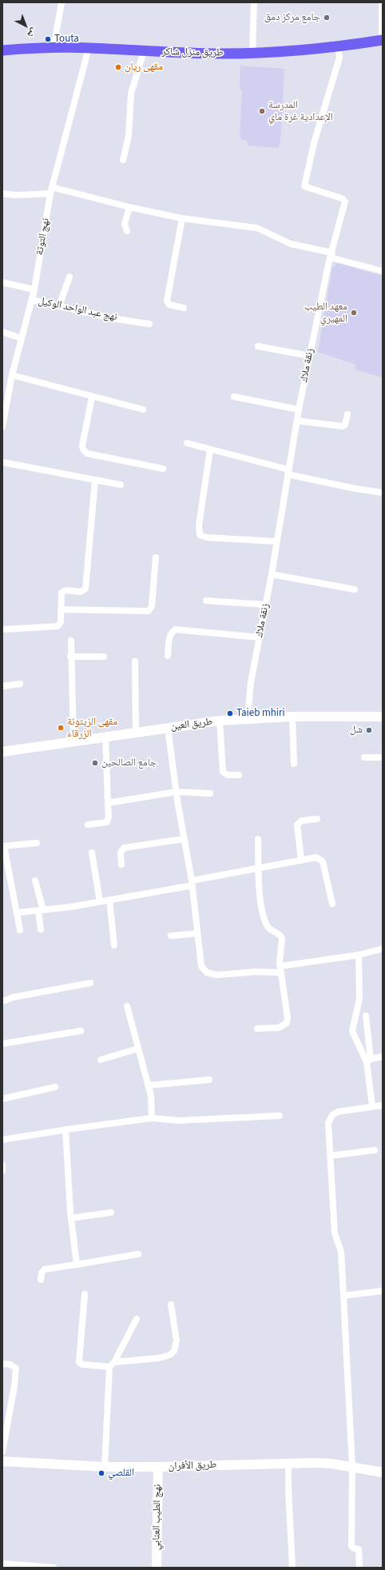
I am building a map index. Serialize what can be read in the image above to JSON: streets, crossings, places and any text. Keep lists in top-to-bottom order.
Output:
{
  "streets": {
    "main road": [
      "طريق منزل شاكر",
      "طريق العين",
      "طريق الأفران",
      "نهج الطيب العنابي"
    ],
    "street": ["نهج التوتة", "نهج عبد الواحد الوكيل", "زنقة ملاك"]
  },
  "crossings": [
    ["طريق منزل شاكر", "نهج التوتة"],
    ["طريق منزل شاكر", "زنقة ملاك"],
    ["نهج التوتة", "نهج عبد الواحد الوكيل"],
    ["زنقة ملاك", "طريق العين"],
    ["طريق الأفران", "نهج الطيب العنابي"]
  ],
  "places": [
    "جامع مركز دمق",
    "Touta",
    "مقهى ريان",
    "المدرسة الإعدادية غرة ماي",
    "معهد الطيب المهيري",
    "Taieb mhiri",
    "مقهى الزيتونة الزرقاء",
    "شل",
    "جامع الصالحين",
    "القلصي"
  ],
  "north": "bottom right"
}
